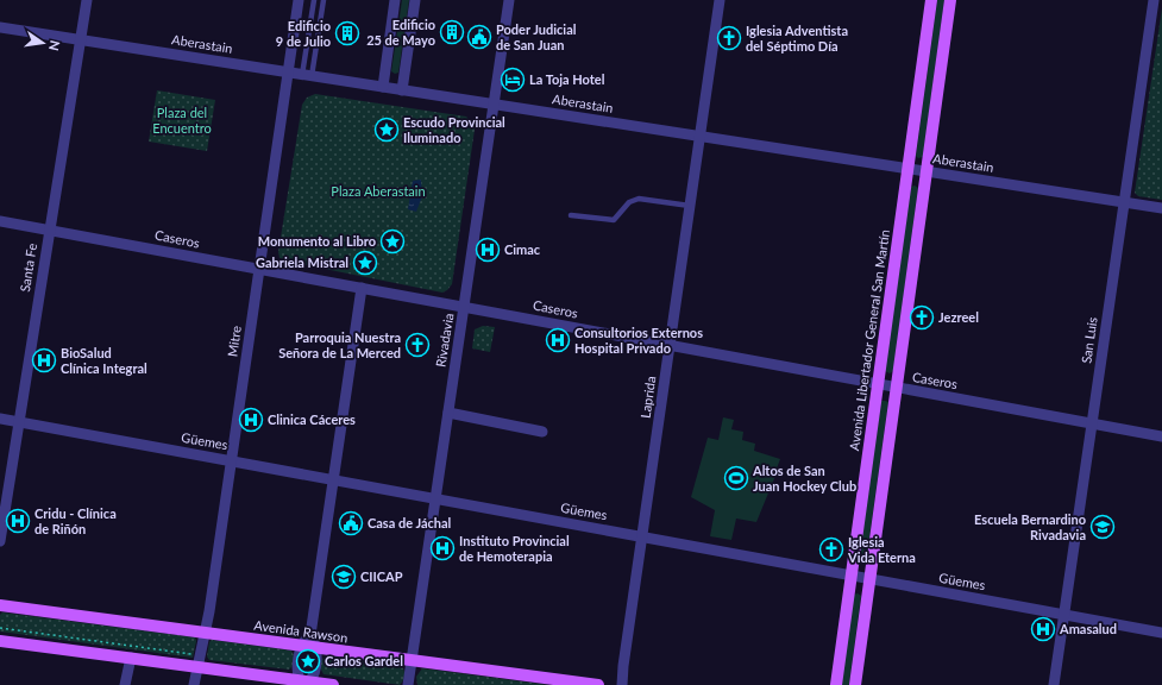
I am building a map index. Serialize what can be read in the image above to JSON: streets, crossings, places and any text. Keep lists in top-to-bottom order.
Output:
{
  "streets": {
    "main road": ["Avenida Libertador General San Martín", "Avenida Rawson"],
    "street": [
      "Aberastain",
      "Caseros",
      "Santa Fe",
      "Rivadavia",
      "San Luis",
      "Mitre",
      "Laprida",
      "Güemes"
    ]
  },
  "crossings": [
    ["Aberastain", "Santa Fe"],
    ["Aberastain", "Rivadavia"],
    ["Aberastain", "Avenida Libertador General San Martín"],
    ["Aberastain", "San Luis"],
    ["Aberastain", "Mitre"],
    ["Aberastain", "Laprida"],
    ["Caseros", "Santa Fe"],
    ["Caseros", "Rivadavia"],
    ["Caseros", "Avenida Libertador General San Martín"],
    ["Caseros", "San Luis"],
    ["Caseros", "Mitre"],
    ["Caseros", "Laprida"],
    ["Santa Fe", "Güemes"],
    ["Rivadavia", "Güemes"],
    ["Rivadavia", "Avenida Rawson"],
    ["Avenida Libertador General San Martín", "Güemes"],
    ["San Luis", "Güemes"],
    ["Mitre", "Güemes"],
    ["Mitre", "Avenida Rawson"],
    ["Laprida", "Güemes"]
  ],
  "parks": ["Plaza del Encuentro", "Plaza Aberastain"],
  "places": {
    "building": ["Edificio 25 de Mayo", "Edificio 9 de Julio"],
    "public building": ["Poder Judicial de San Juan", "Casa de Jáchal"],
    "church": [
      "Iglesia Adventista del Séptimo Día",
      "Jezreel",
      "Parroquia Nuestra Señora de La Merced",
      "Iglesia Vida Eterna"
    ],
    "hotel": ["La Toja Hotel"],
    "place": [
      "Escudo Provincial Iluminado",
      "Monumento al Libro",
      "Gabriela Mistral",
      "Carlos Gardel"
    ],
    "hospital": [
      "Cimac",
      "Consultorios Externos Hospital Privado",
      "BioSalud Clínica Integral",
      "Clinica Cáceres",
      "Cridu - Clínica de Riñón",
      "Instituto Provincial de Hemoterapia",
      "Amasalud"
    ],
    "sports": ["Altos de San Juan Hockey Club"],
    "school or university": ["Escuela Bernardino Rivadavia", "CIICAP"]
  },
  "north": "right"
}
